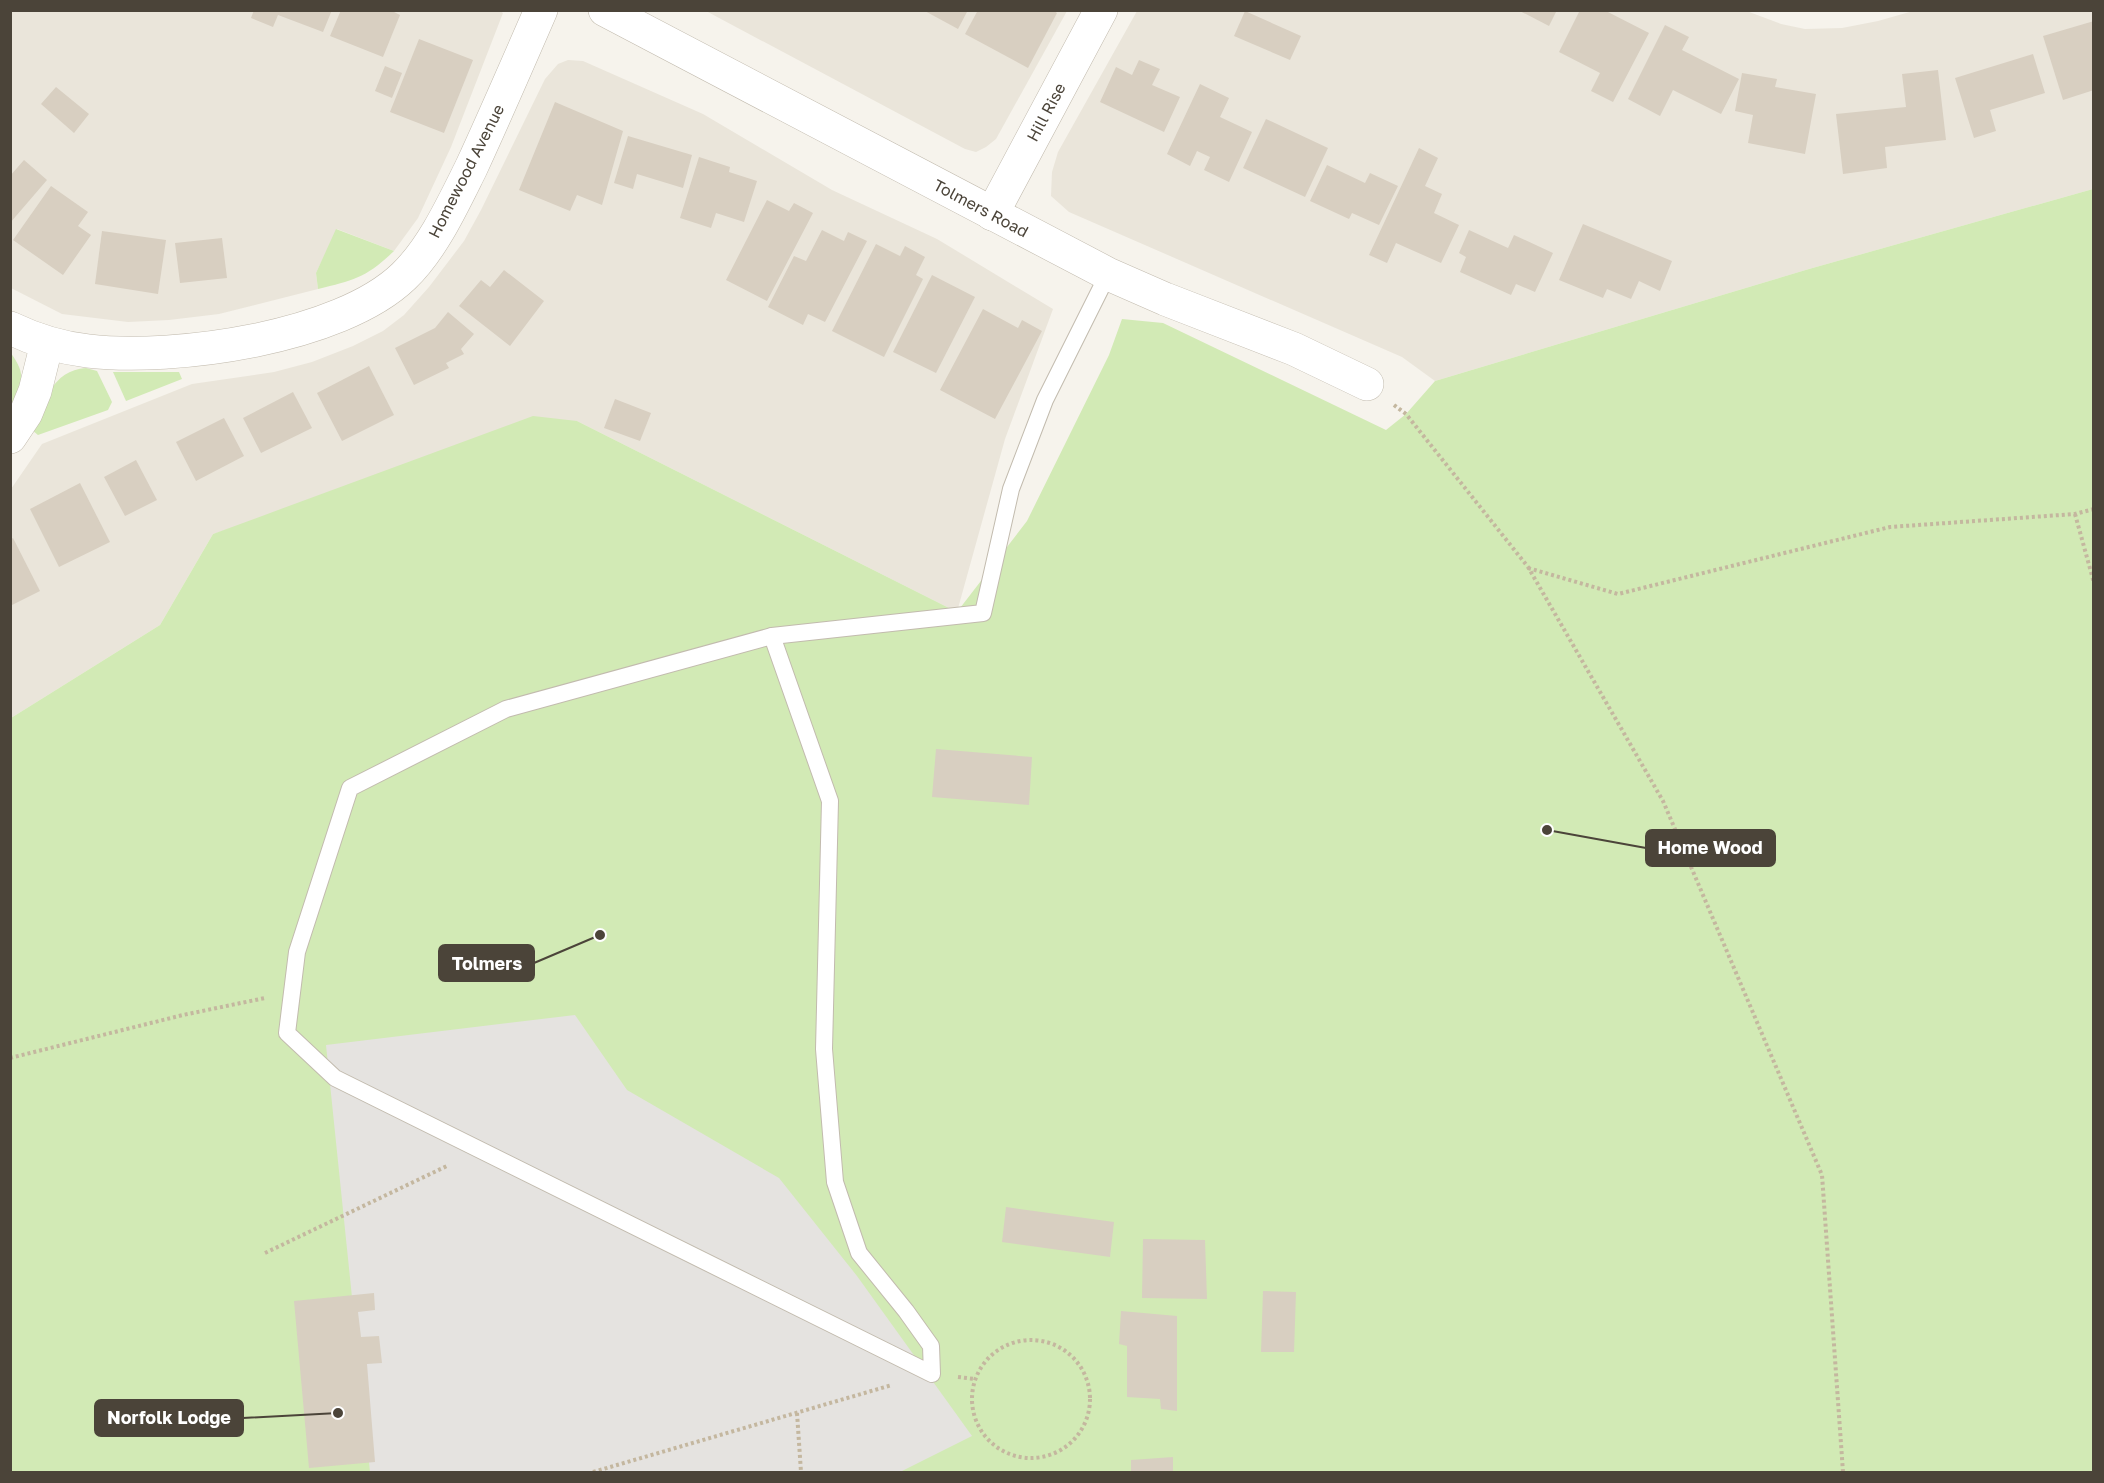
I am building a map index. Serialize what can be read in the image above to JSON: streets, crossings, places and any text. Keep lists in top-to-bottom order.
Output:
{
  "streets": {
    "street": ["Hill Rise", "Homewood Avenue", "Tolmers Road"]
  },
  "crossings": [
    ["Hill Rise", "Tolmers Road"]
  ],
  "places": ["Home Wood", "Tolmers", "Norfolk Lodge"]
}
